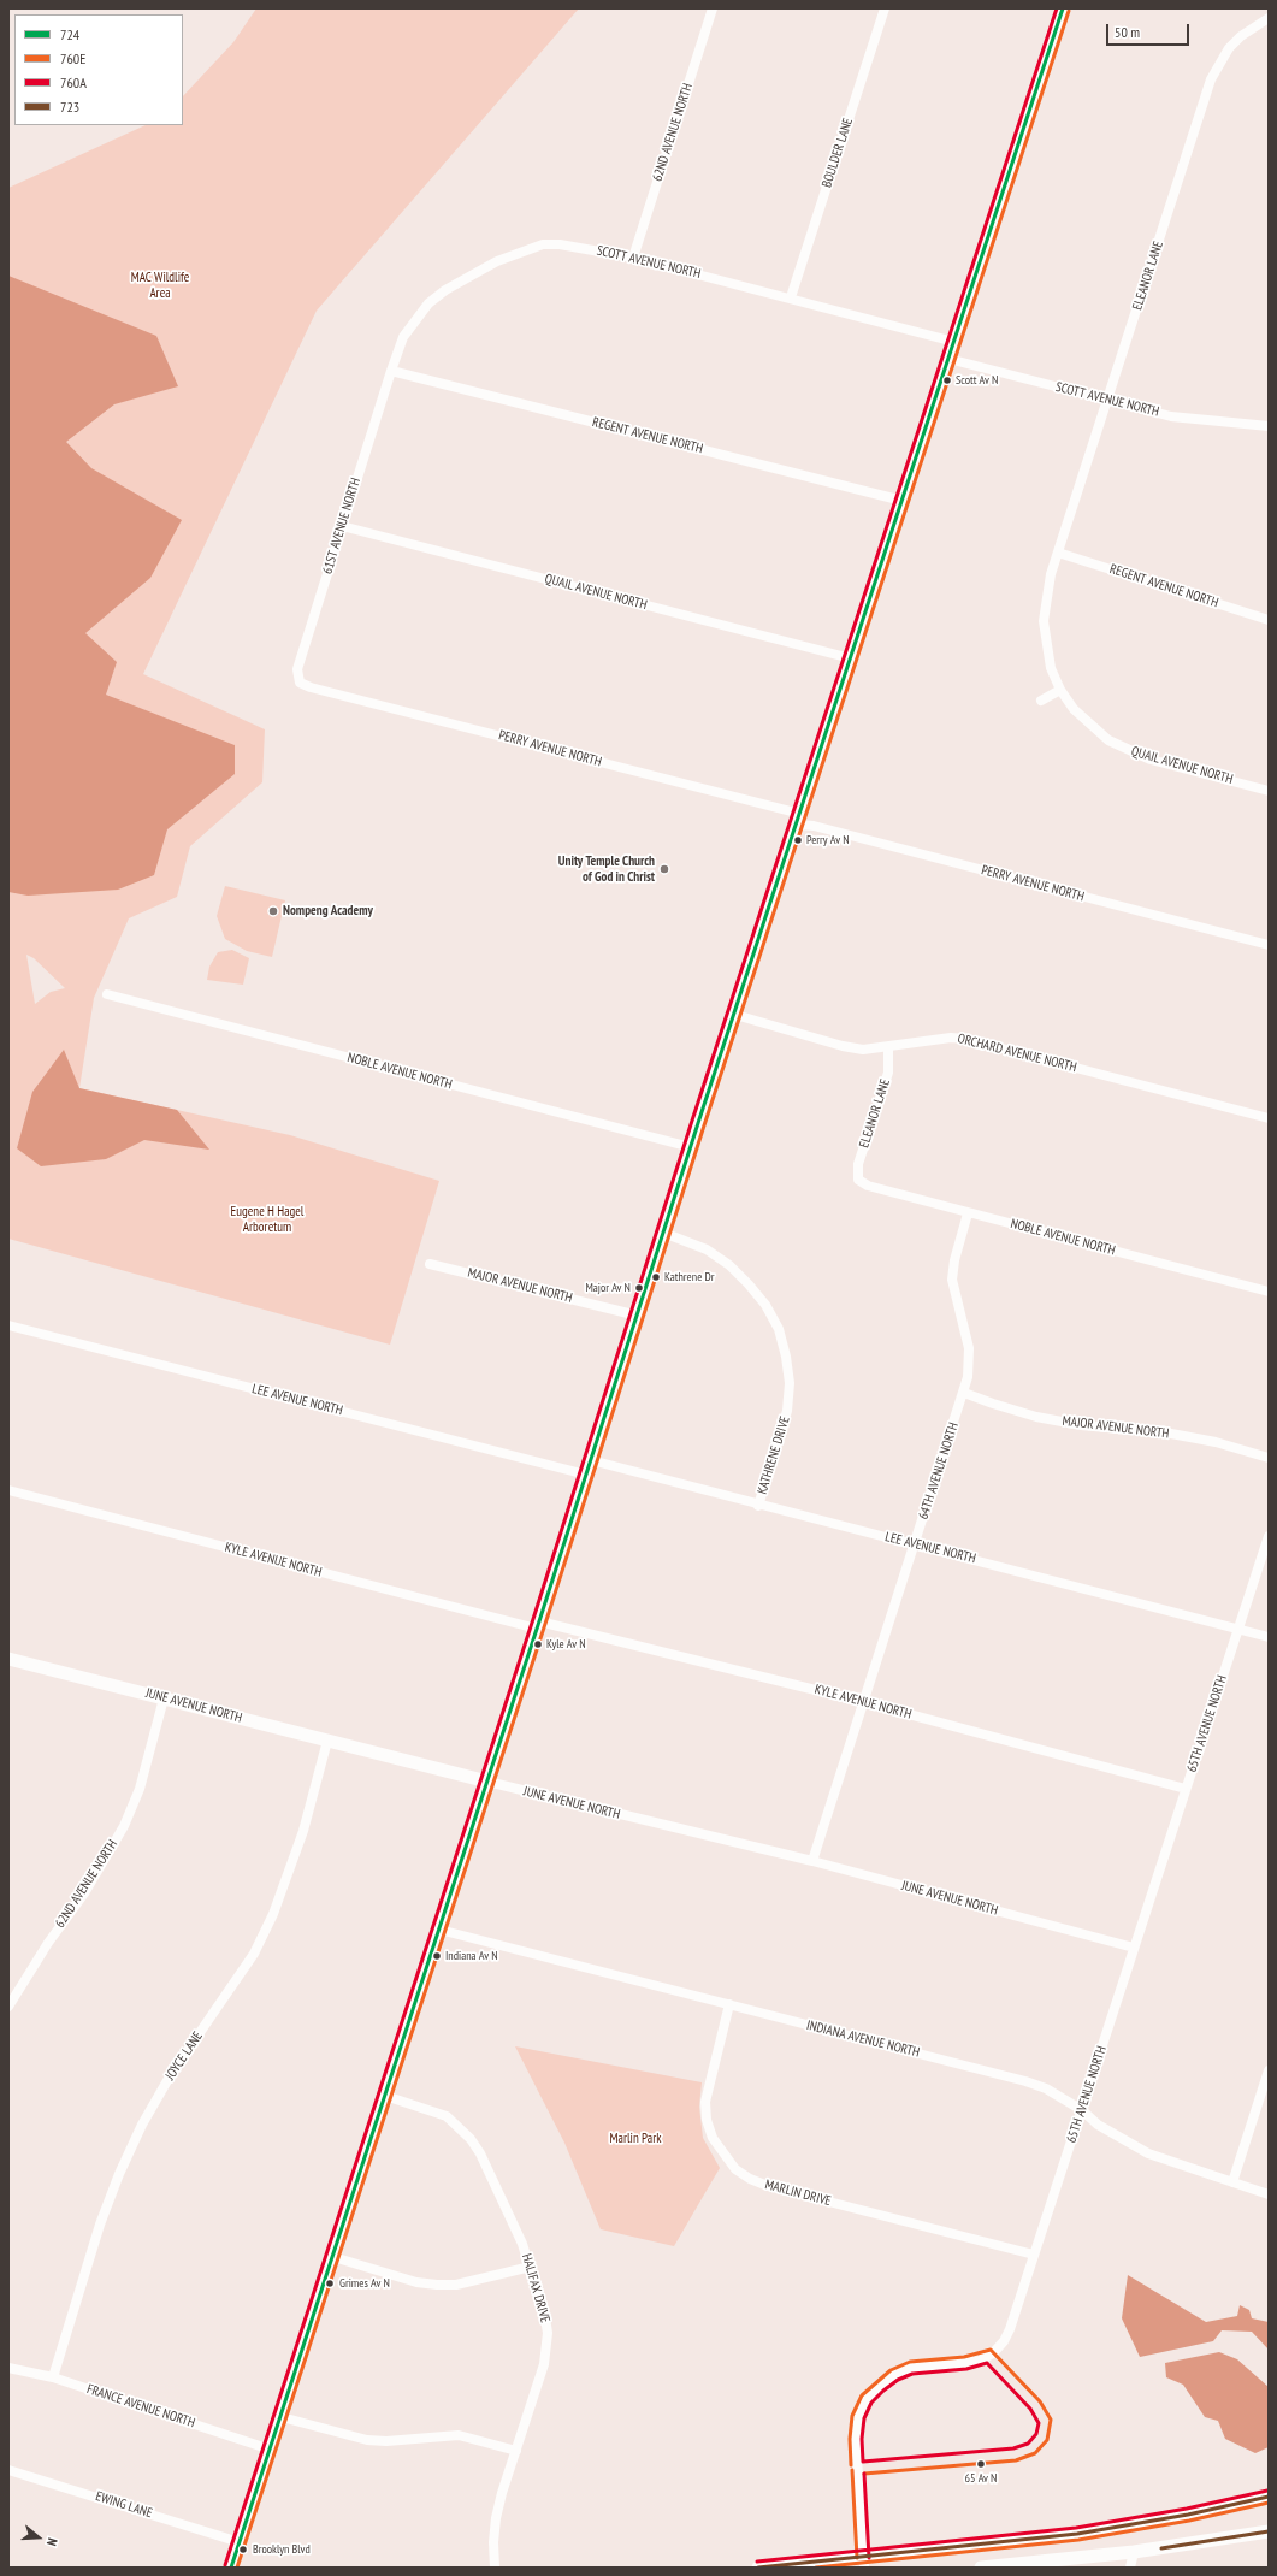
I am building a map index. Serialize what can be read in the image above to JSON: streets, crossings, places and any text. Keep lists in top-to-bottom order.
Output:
{
  "streets": {
    "street": [
      "62ND AVENUE NORTH",
      "BOULDER LANE",
      "SCOTT AVENUE NORTH",
      "ELEANOR LANE",
      "REGENT AVENUE NORTH",
      "61ST AVENUE NORTH",
      "QUAIL AVENUE NORTH",
      "PERRY AVENUE NORTH",
      "ORCHARD AVENUE NORTH",
      "NOBLE AVENUE NORTH",
      "MAJOR AVENUE NORTH",
      "LEE AVENUE NORTH",
      "KATHRENE DRIVE",
      "64TH AVENUE NORTH",
      "KYLE AVENUE NORTH",
      "JUNE AVENUE NORTH",
      "65TH AVENUE NORTH",
      "INDIANA AVENUE NORTH",
      "JOYCE LANE",
      "MARLIN DRIVE",
      "HALIFAX DRIVE",
      "FRANCE AVENUE NORTH",
      "EWING LANE"
    ]
  },
  "crossings": [
    ["62ND AVENUE NORTH", "SCOTT AVENUE NORTH"],
    ["62ND AVENUE NORTH", "JUNE AVENUE NORTH"],
    ["BOULDER LANE", "SCOTT AVENUE NORTH"],
    ["SCOTT AVENUE NORTH", "ELEANOR LANE"],
    ["SCOTT AVENUE NORTH", "REGENT AVENUE NORTH"],
    ["SCOTT AVENUE NORTH", "61ST AVENUE NORTH"],
    ["ELEANOR LANE", "REGENT AVENUE NORTH"],
    ["ELEANOR LANE", "QUAIL AVENUE NORTH"],
    ["ELEANOR LANE", "ORCHARD AVENUE NORTH"],
    ["ELEANOR LANE", "NOBLE AVENUE NORTH"],
    ["REGENT AVENUE NORTH", "61ST AVENUE NORTH"],
    ["REGENT AVENUE NORTH", "QUAIL AVENUE NORTH"],
    ["61ST AVENUE NORTH", "QUAIL AVENUE NORTH"],
    ["61ST AVENUE NORTH", "PERRY AVENUE NORTH"],
    ["NOBLE AVENUE NORTH", "64TH AVENUE NORTH"],
    ["MAJOR AVENUE NORTH", "64TH AVENUE NORTH"],
    ["LEE AVENUE NORTH", "KATHRENE DRIVE"],
    ["LEE AVENUE NORTH", "64TH AVENUE NORTH"],
    ["LEE AVENUE NORTH", "65TH AVENUE NORTH"],
    ["64TH AVENUE NORTH", "KYLE AVENUE NORTH"],
    ["64TH AVENUE NORTH", "JUNE AVENUE NORTH"],
    ["KYLE AVENUE NORTH", "65TH AVENUE NORTH"],
    ["JUNE AVENUE NORTH", "65TH AVENUE NORTH"],
    ["JUNE AVENUE NORTH", "JOYCE LANE"],
    ["65TH AVENUE NORTH", "INDIANA AVENUE NORTH"],
    ["65TH AVENUE NORTH", "MARLIN DRIVE"],
    ["INDIANA AVENUE NORTH", "MARLIN DRIVE"],
    ["JOYCE LANE", "FRANCE AVENUE NORTH"]
  ],
  "parks": ["MAC Wildlife Area", "Eugene H Hagel Arboretum", "Marlin Park"],
  "places": [
    "Scott Av N",
    "Perry Av N",
    "Unity Temple Church of God in Christ",
    "Nompeng Academy",
    "Kathrene Dr",
    "Major Av N",
    "Kyle Av N",
    "Indiana Av N",
    "Grimes Av N",
    "65 Av N",
    "Brooklyn Blvd"
  ],
  "lines": [
    "transit line 724",
    "transit line 760A",
    "transit line 760E",
    "transit line 723"
  ],
  "legend": [
    "724",
    "760E",
    "760A",
    "723"
  ],
  "scale_bar": "50 m",
  "north": "right"
}
